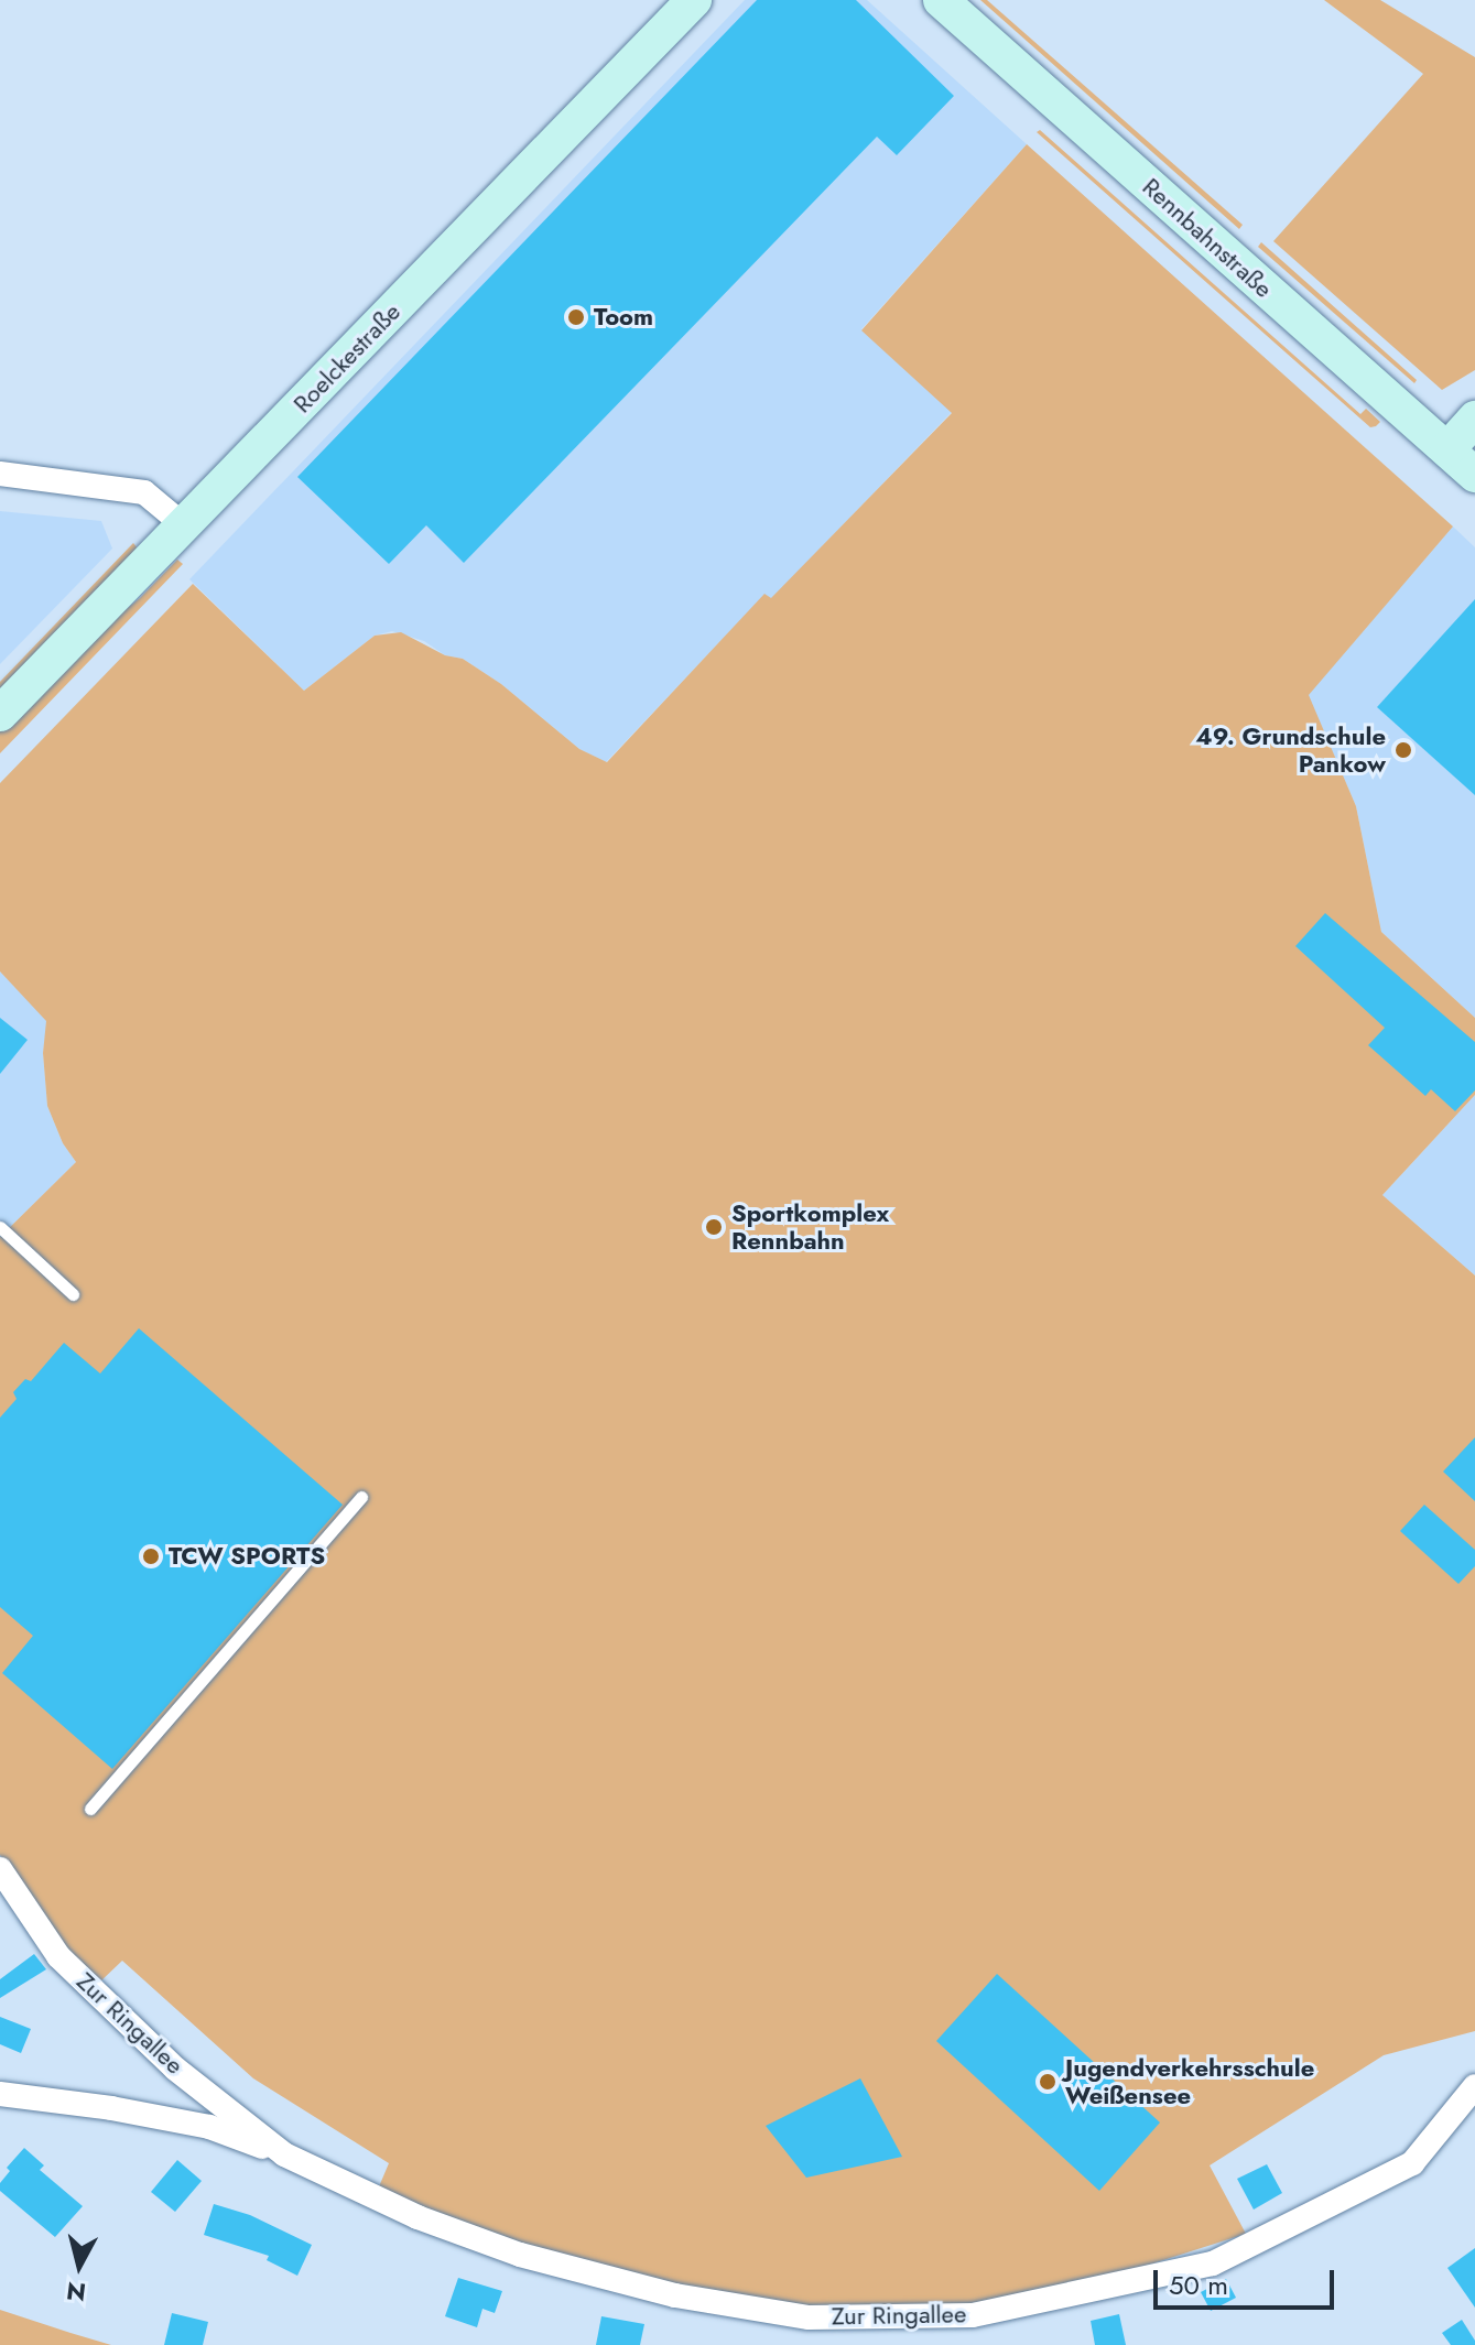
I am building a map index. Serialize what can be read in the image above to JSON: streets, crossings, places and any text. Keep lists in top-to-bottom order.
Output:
{
  "streets": {
    "main road": ["Rennbahnstraße", "Roelckestraße"],
    "street": ["Zur Ringallee"]
  },
  "places": [
    "Toom",
    "49. Grundschule Pankow",
    "Sportkomplex Rennbahn",
    "TCW SPORTS",
    "Jugendverkehrsschule Weißensee"
  ],
  "scale_bar": "50 m",
  "north": "bottom"
}
